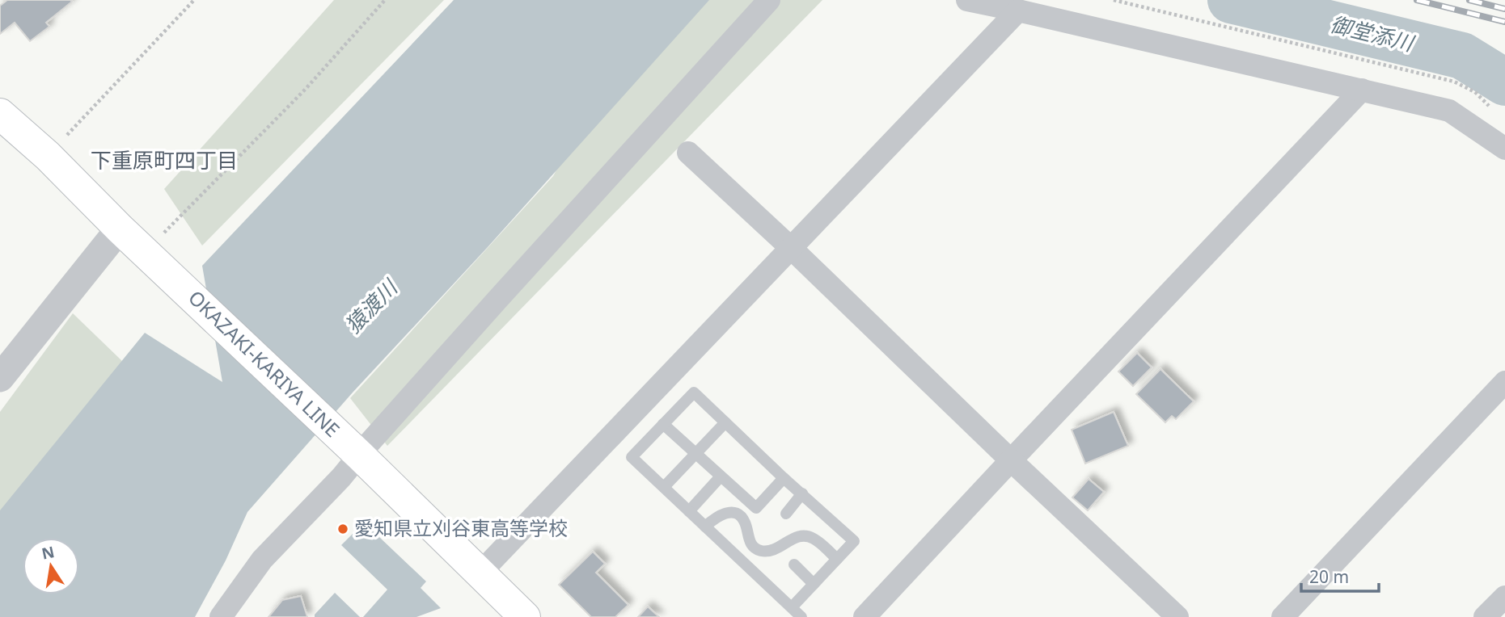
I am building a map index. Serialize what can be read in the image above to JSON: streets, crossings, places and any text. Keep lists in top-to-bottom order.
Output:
{
  "streets": {
    "main road": ["OKAZAKI-KARIYA LINE"]
  },
  "districts": ["下重原町四丁目"],
  "water": ["御堂添川", "猿渡川"],
  "places": ["愛知県立刈谷東高等学校"],
  "scale_bar": "20 m",
  "north": "top"
}
